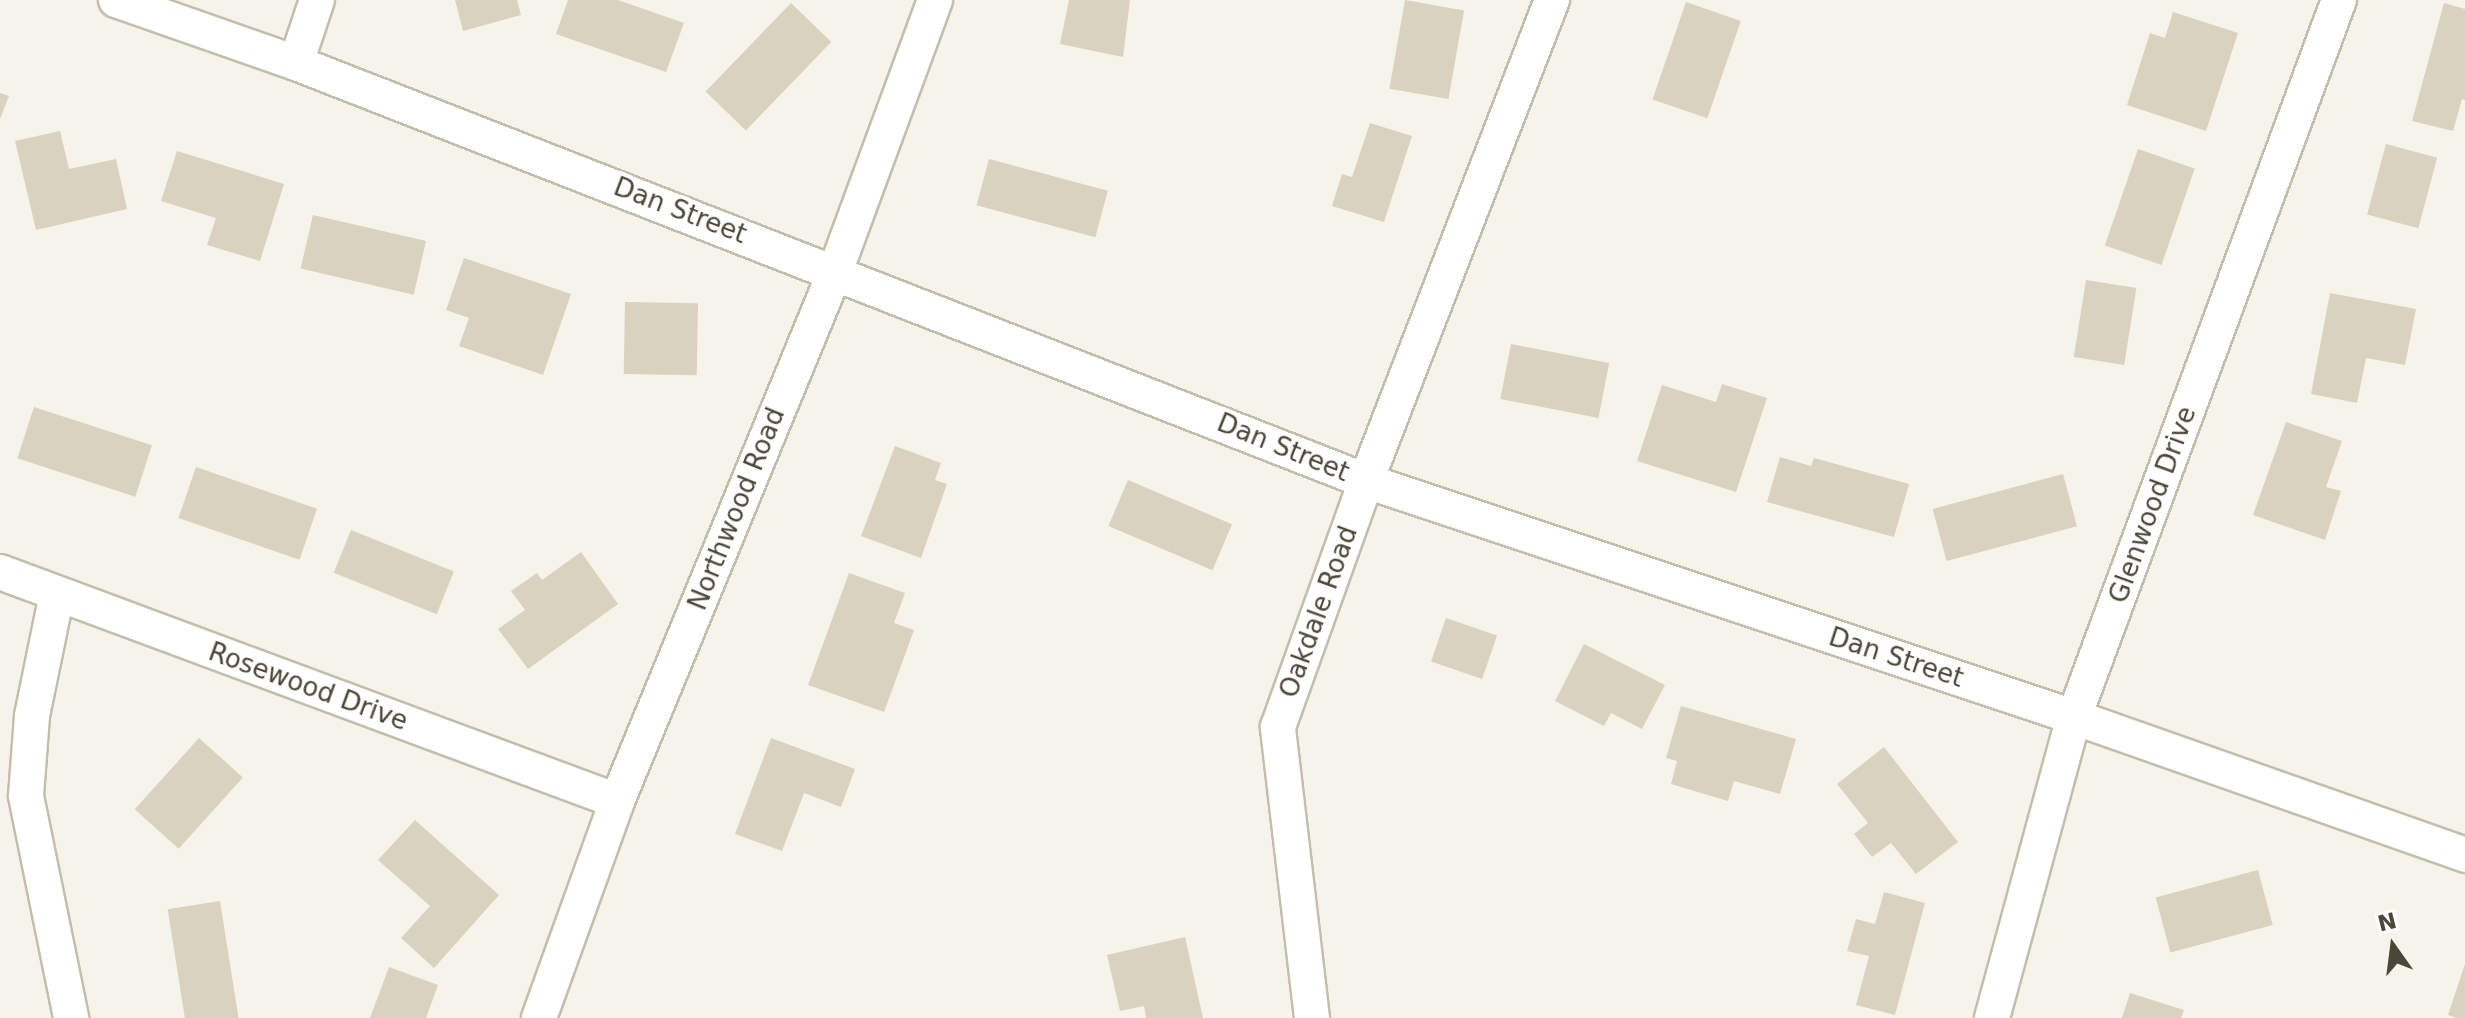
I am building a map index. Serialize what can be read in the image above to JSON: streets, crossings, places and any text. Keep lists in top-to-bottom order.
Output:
{
  "streets": {
    "street": [
      "Dan Street",
      "Glenwood Drive",
      "Northwood Road",
      "Oakdale Road",
      "Rosewood Drive"
    ]
  },
  "crossings": [
    ["Dan Street", "Glenwood Drive"],
    ["Dan Street", "Northwood Road"],
    ["Dan Street", "Oakdale Road"],
    ["Northwood Road", "Rosewood Drive"]
  ],
  "north": "top"
}
